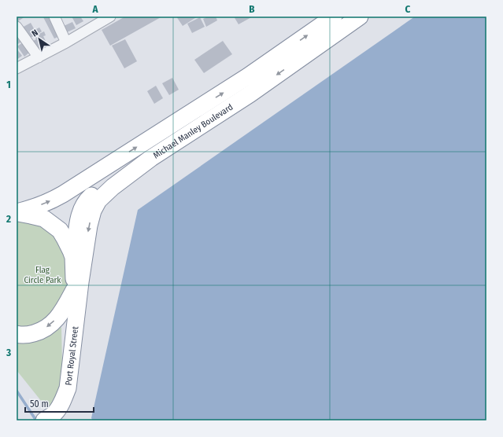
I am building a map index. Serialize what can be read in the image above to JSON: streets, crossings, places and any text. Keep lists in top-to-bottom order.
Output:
{
  "streets": {
    "highway": ["Michael Manley Boulevard", "Port Royal Street"]
  },
  "crossings": [
    ["Michael Manley Boulevard", "Port Royal Street"]
  ],
  "parks": ["Flag Circle Park"],
  "scale_bar": "50 m",
  "north": "top left",
  "grid": {
    "columns": ["A", "B", "C"],
    "rows": ["1", "2", "3"]
  }
}
